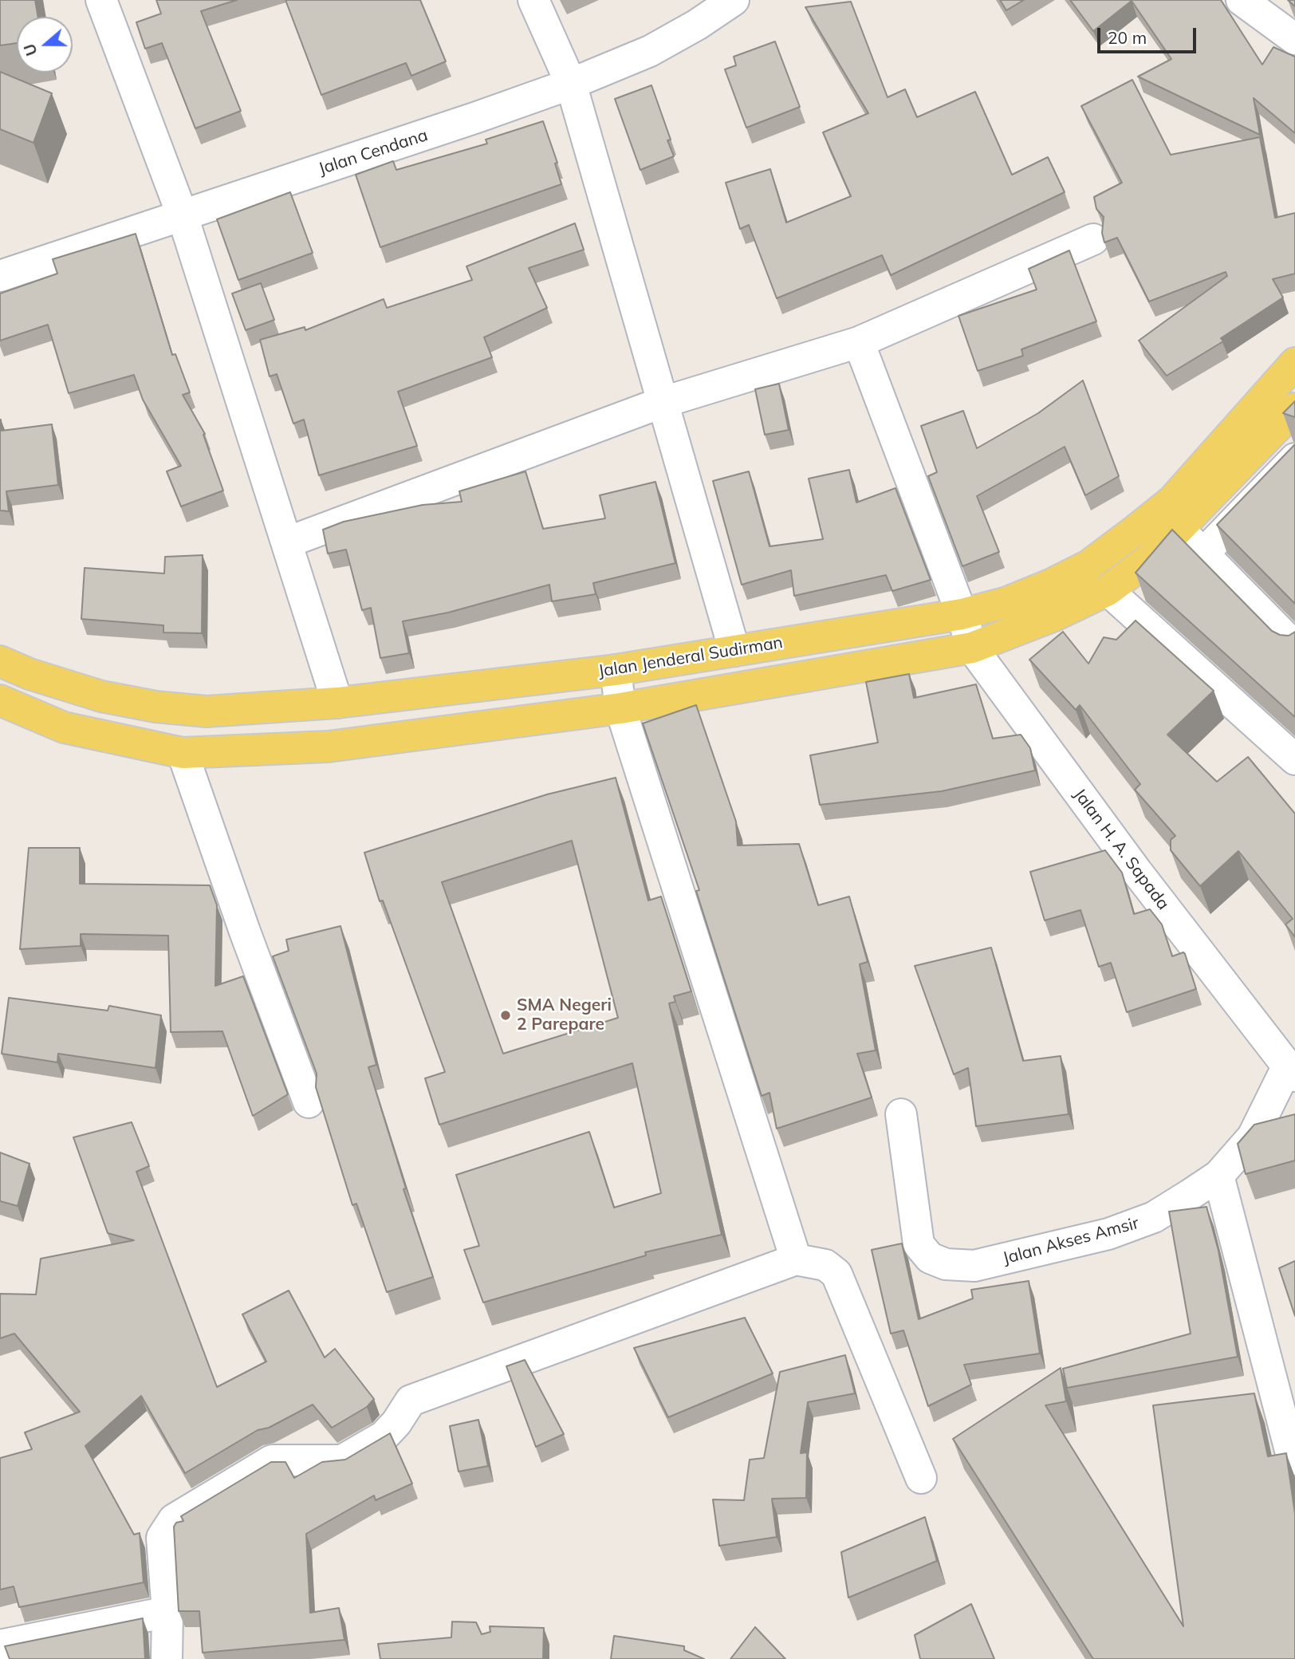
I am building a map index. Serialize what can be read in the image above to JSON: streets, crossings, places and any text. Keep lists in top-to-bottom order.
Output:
{
  "streets": {
    "main road": ["Jalan Jenderal Sudirman"],
    "street": ["Jalan Cendana", "Jalan H. A. Sapada", "Jalan Akses Amsir"]
  },
  "crossings": [
    ["Jalan Jenderal Sudirman", "Jalan H. A. Sapada"],
    ["Jalan H. A. Sapada", "Jalan Akses Amsir"]
  ],
  "places": ["SMA Negeri 2 Parepare"],
  "scale_bar": "20 m",
  "north": "left"
}
